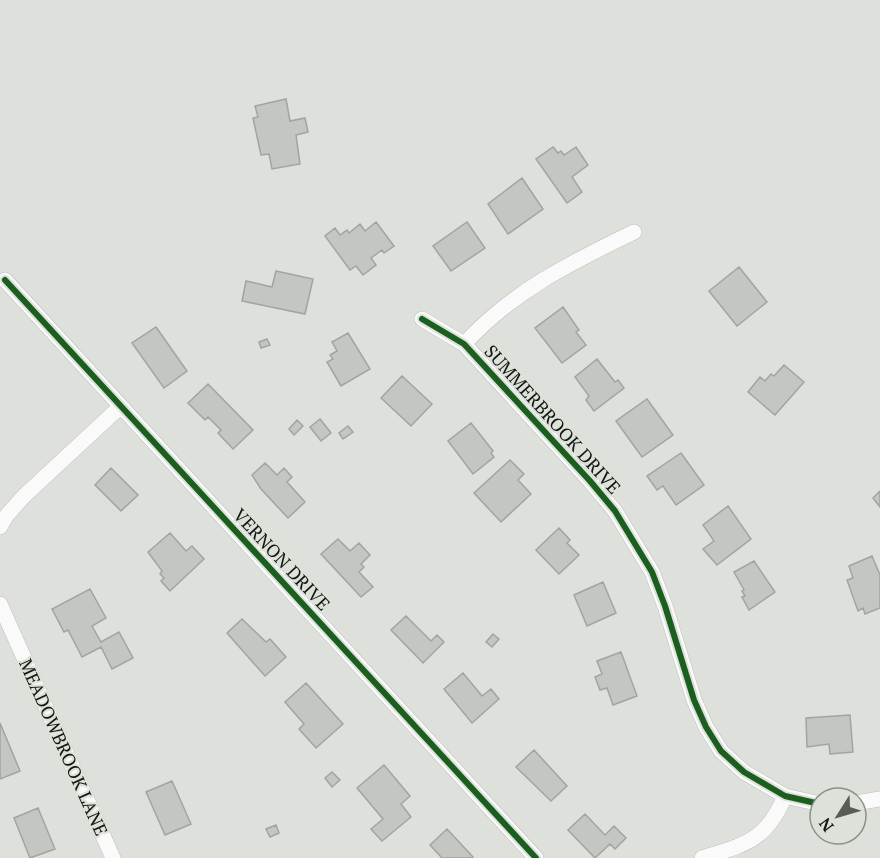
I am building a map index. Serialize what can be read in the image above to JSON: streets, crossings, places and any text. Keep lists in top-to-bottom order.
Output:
{
  "streets": {
    "street": ["SUMMERBROOK DRIVE", "VERNON DRIVE", "MEADOWBROOK LANE"]
  },
  "north": "bottom left"
}
